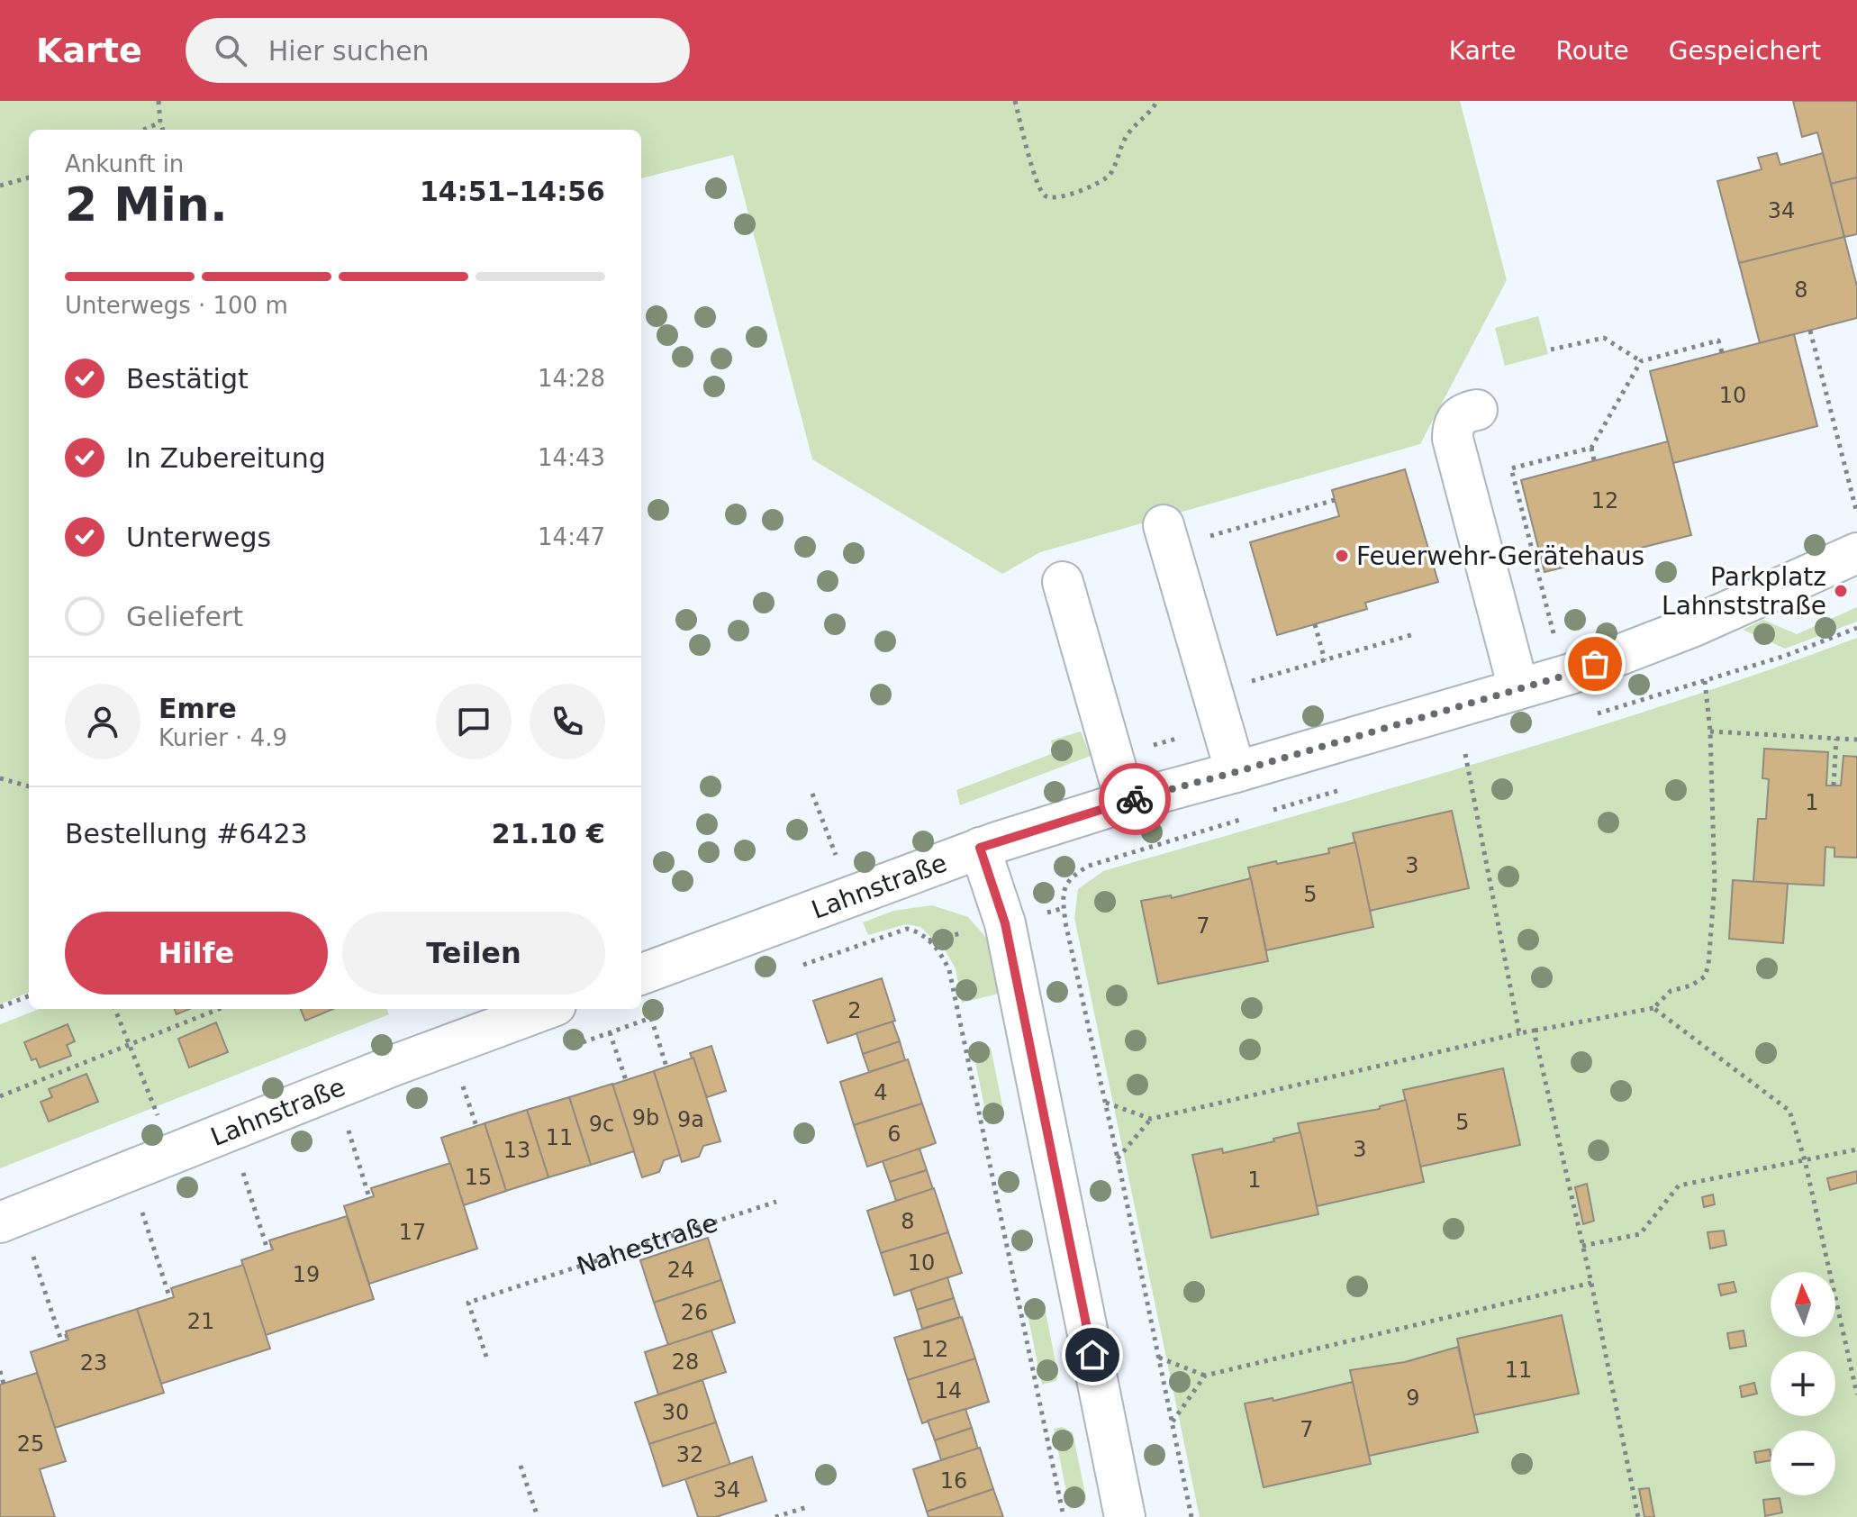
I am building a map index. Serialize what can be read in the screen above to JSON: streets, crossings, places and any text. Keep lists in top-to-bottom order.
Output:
{
  "streets": {
    "street": ["Lahnstraße"],
    "path": ["Nahestraße"]
  },
  "places": ["Feuerwehr-Gerätehaus", "Parkplatz Lahnststraße"],
  "house_numbers": [
    "34",
    "8",
    "10",
    "12",
    "1",
    "3",
    "5",
    "7",
    "2",
    "4",
    "9b",
    "9a",
    "5",
    "9c",
    "6",
    "11",
    "3",
    "13",
    "15",
    "1",
    "8",
    "17",
    "10",
    "24",
    "19",
    "26",
    "21",
    "12",
    "28",
    "23",
    "11",
    "14",
    "9",
    "30",
    "7",
    "25",
    "32",
    "16",
    "34"
  ],
  "north": "top",
  "page": {
    "header": "Karte",
    "search": "Hier suchen",
    "nav": ["Karte", "Route", "Gespeichert"],
    "heading": ["2 Min.", "Ankunft in", "14:51–14:56"],
    "panel": [
      "Emre",
      "Kurier · 4.9",
      "Bestellung #6423",
      "21.10 €"
    ],
    "bar": "Unterwegs · 100 m",
    "list": [
      ["Bestätigt", "14:28"],
      ["In Zubereitung", "14:43"],
      ["Unterwegs", "14:47"],
      "Geliefert"
    ],
    "buttons": ["Hilfe", "Teilen"],
    "map_buttons": ["+", "−"]
  }
}
